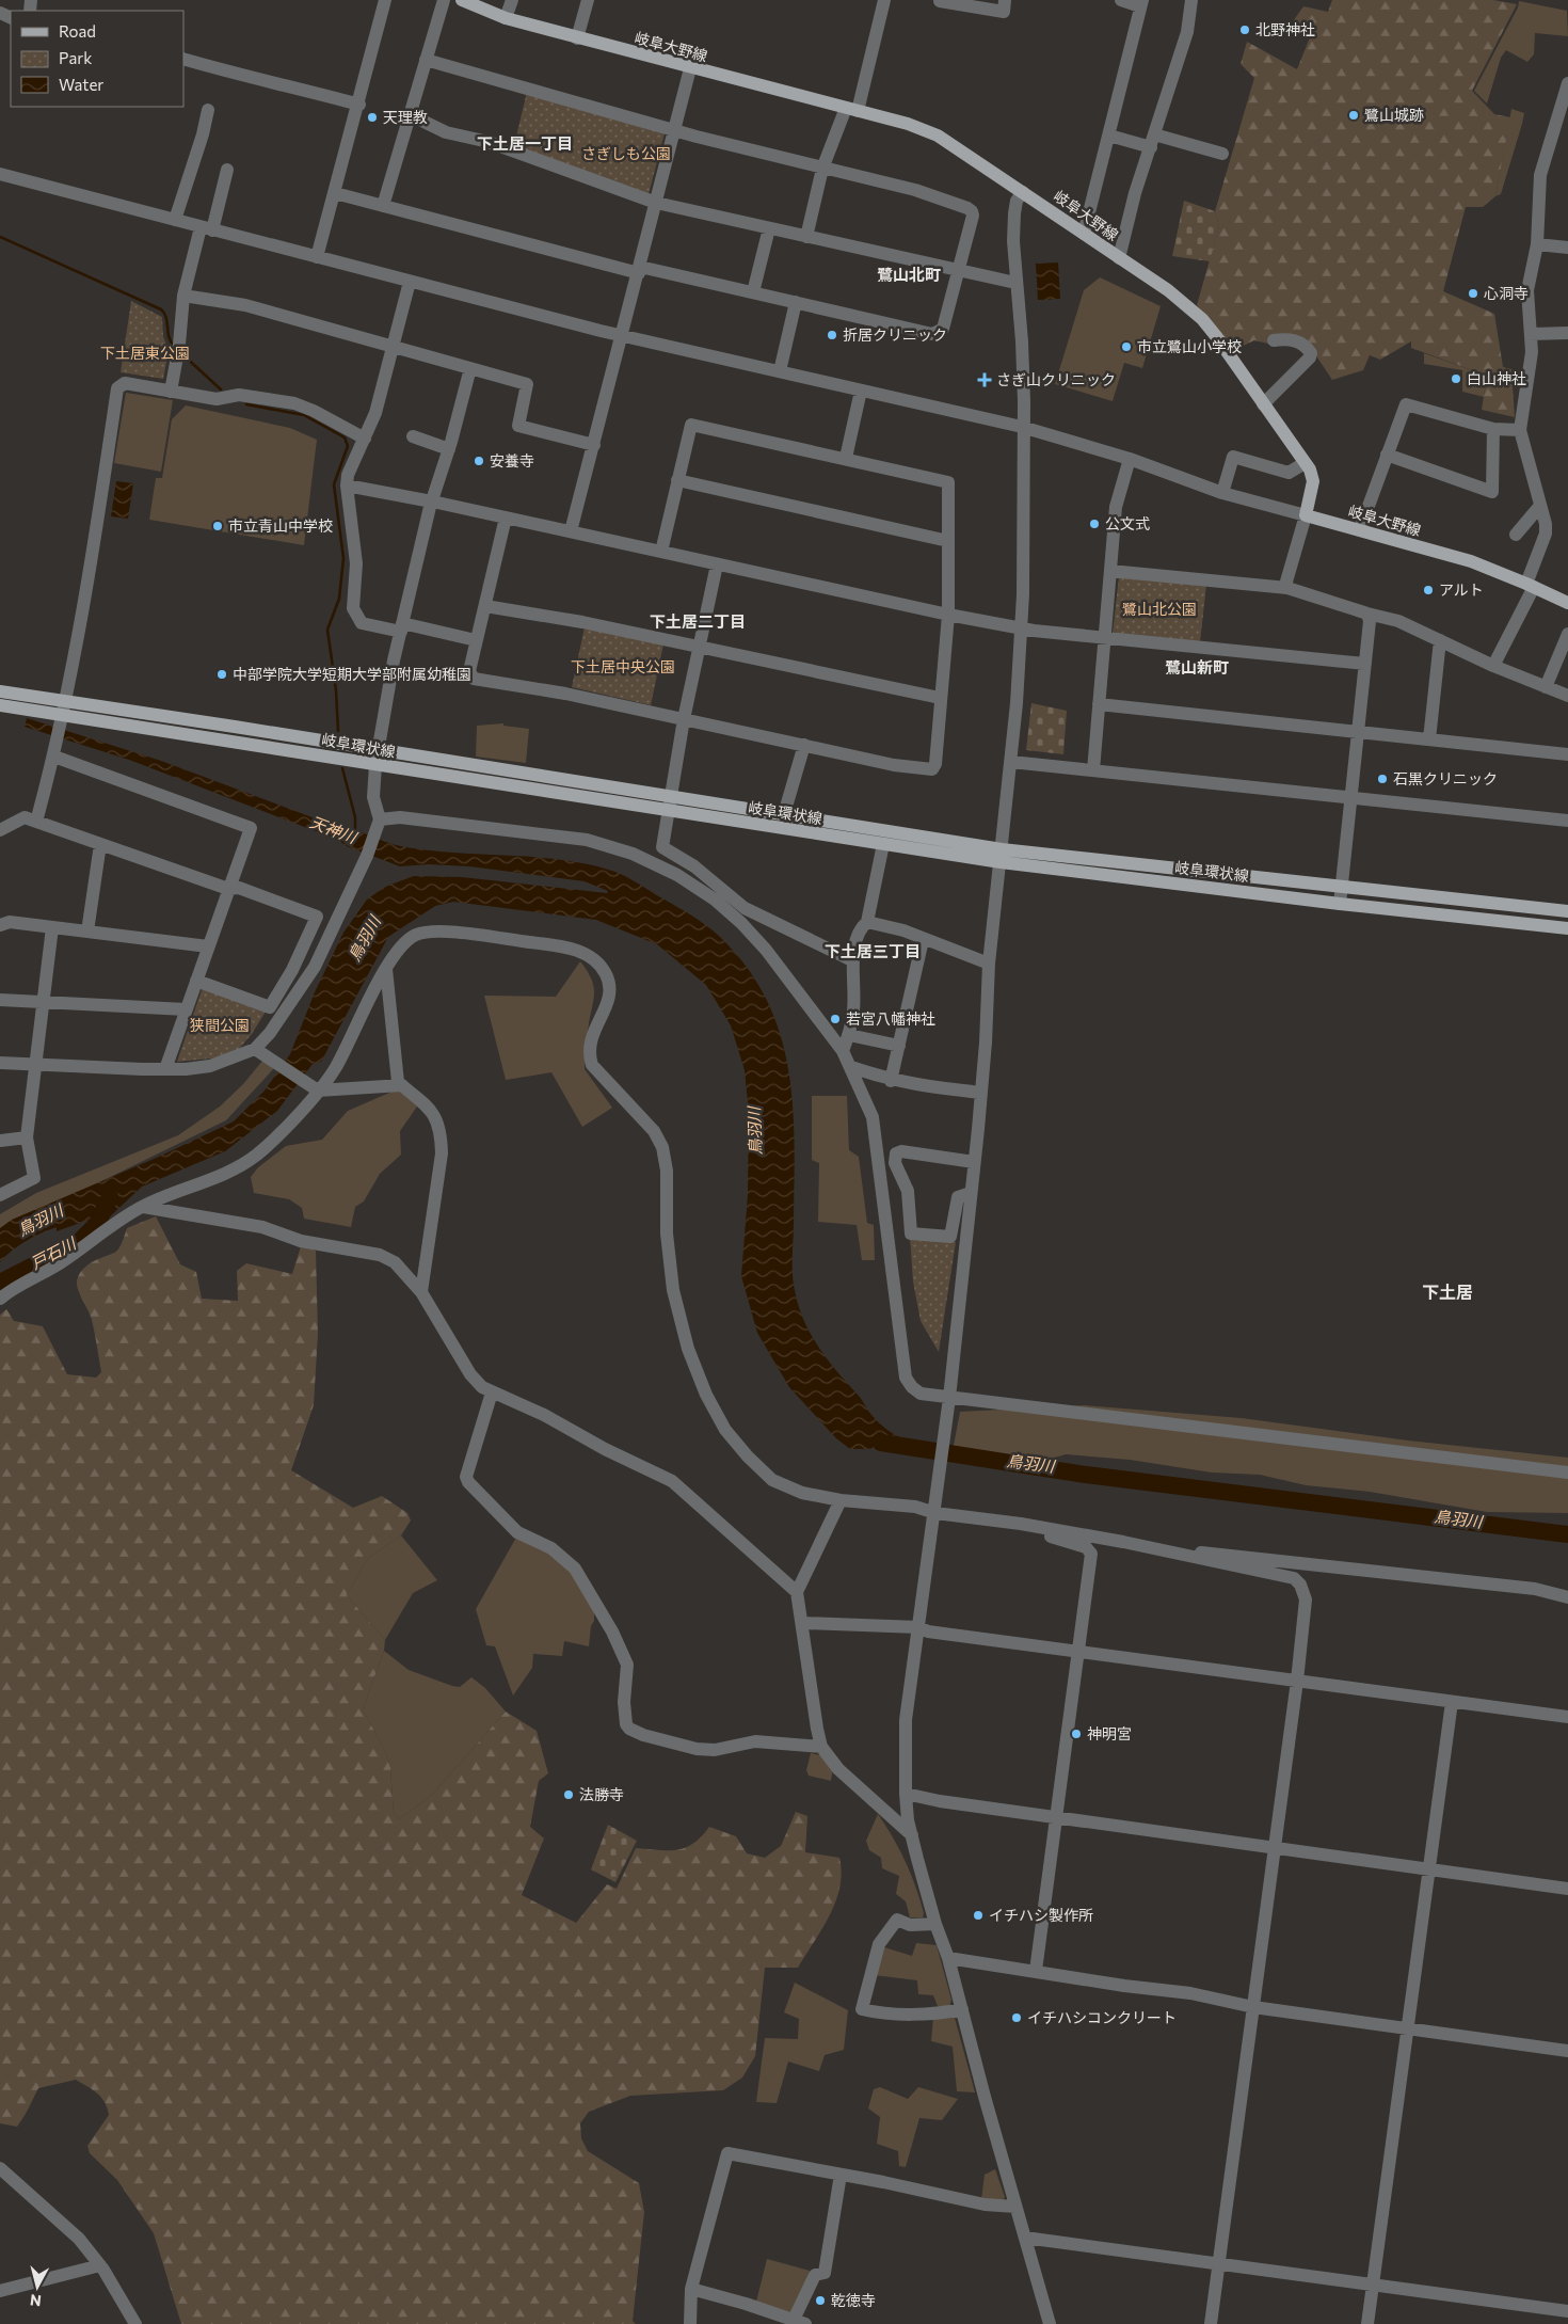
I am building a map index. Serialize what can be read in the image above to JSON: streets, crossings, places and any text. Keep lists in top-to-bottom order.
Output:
{
  "streets": {
    "main road": ["岐阜大野線", "岐阜環状線"]
  },
  "districts": [
    "下土居一丁目",
    "鷺山北町",
    "下土居二丁目",
    "鷺山新町",
    "下土居三丁目",
    "下土居"
  ],
  "water": ["天神川", "鳥羽川", "戸石川"],
  "parks": [
    "さぎしも公園",
    "下土居東公園",
    "鷺山北公園",
    "下土居中央公園",
    "狭間公園"
  ],
  "places": {
    "other": [
      "北野神社",
      "鷺山城跡",
      "天理教",
      "心洞寺",
      "折居クリニック",
      "市立鷺山小学校",
      "白山神社",
      "安養寺",
      "公文式",
      "市立青山中学校",
      "アルト",
      "中部学院大学短期大学部附属幼稚園",
      "石黒クリニック",
      "若宮八幡神社",
      "神明宮",
      "法勝寺",
      "イチハシ製作所",
      "イチハシコンクリート",
      "乾徳寺"
    ],
    "health": ["さぎ山クリニック"]
  },
  "legend": ["Road", "Park", "Water"],
  "north": "bottom"
}
